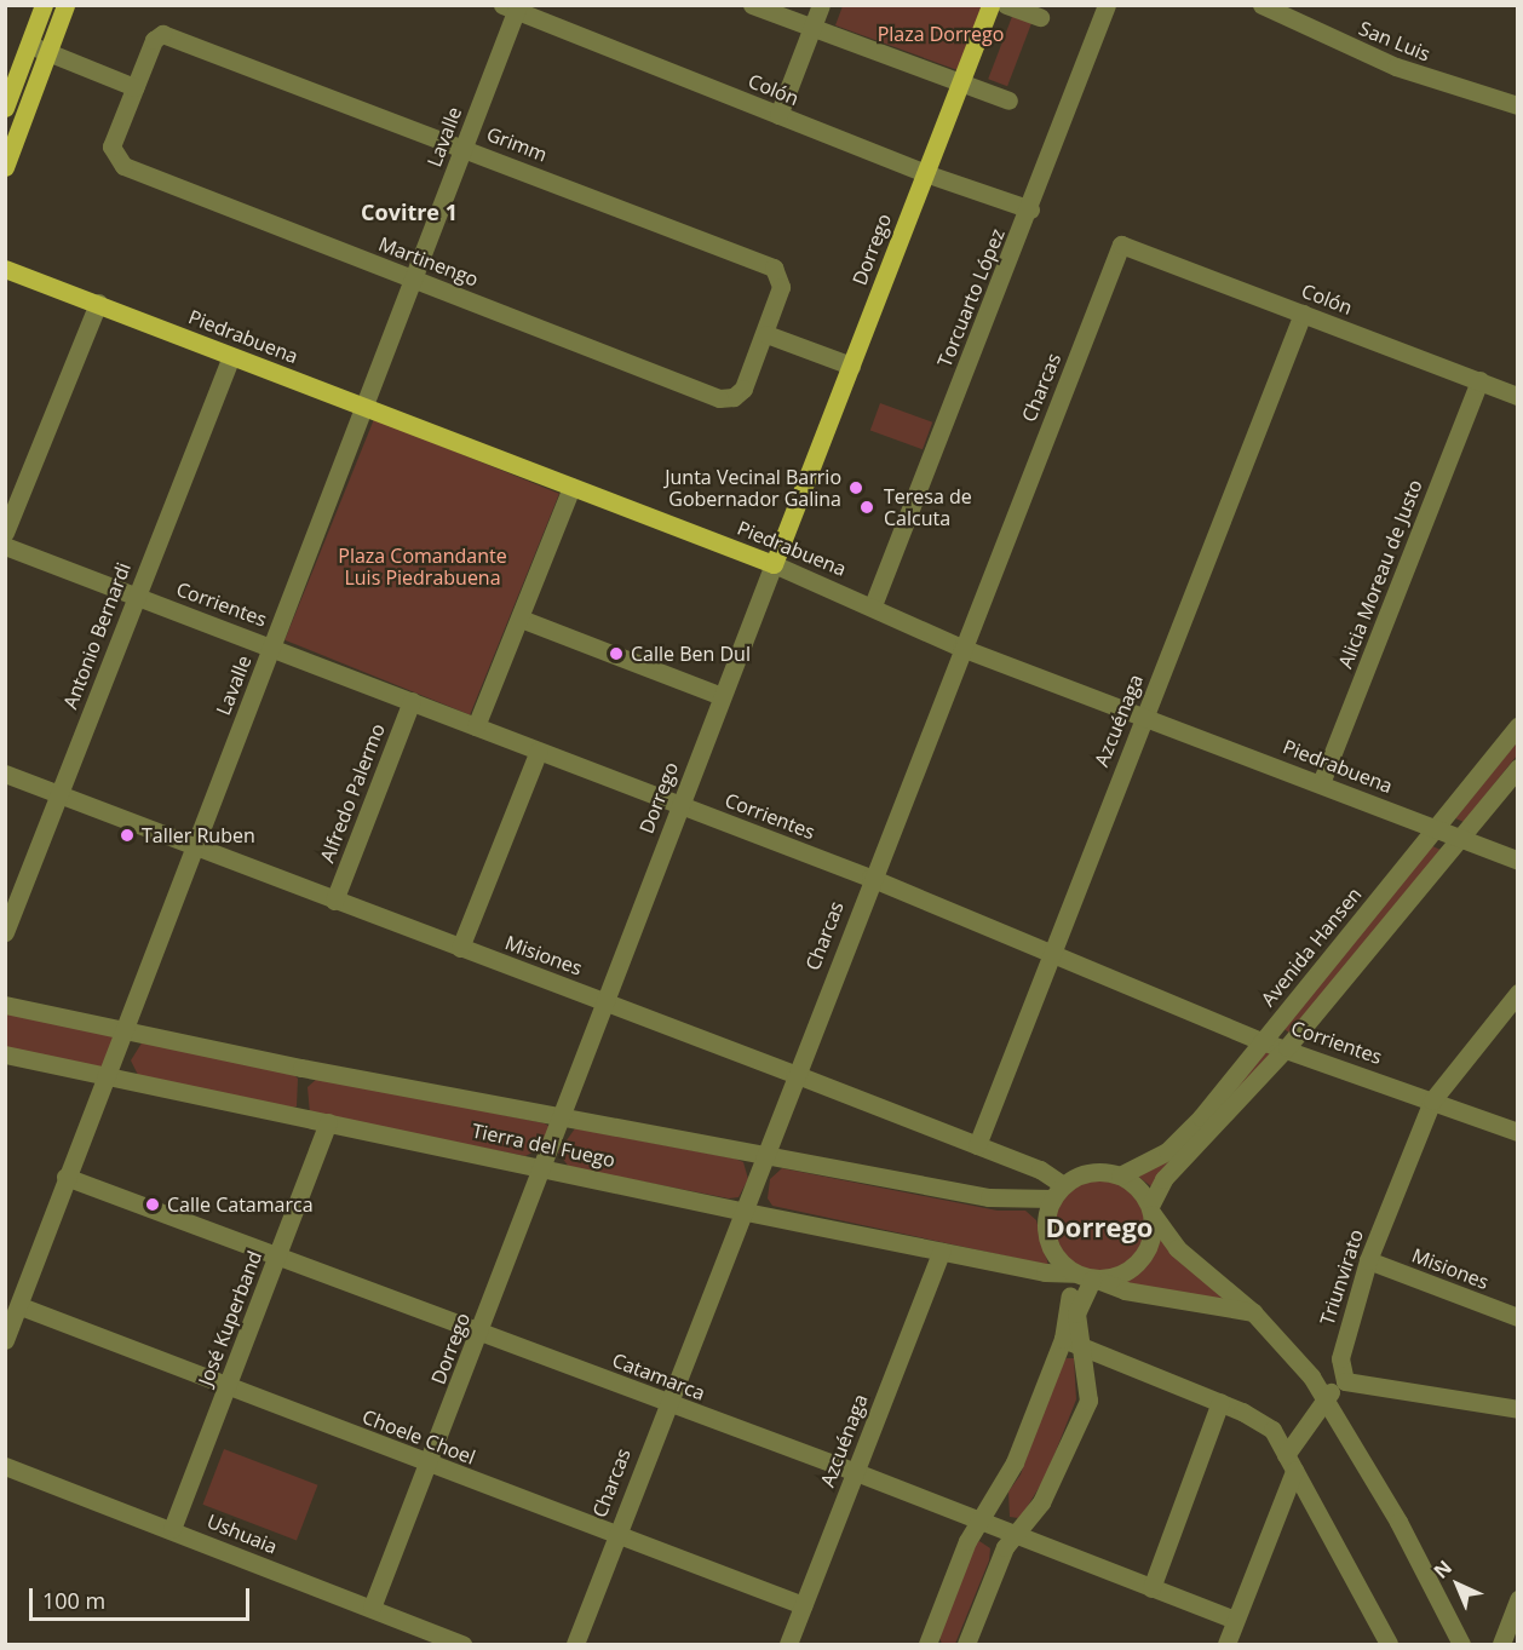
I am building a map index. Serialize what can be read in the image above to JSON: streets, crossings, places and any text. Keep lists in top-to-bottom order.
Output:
{
  "streets": {
    "main road": ["Dorrego", "Piedrabuena"],
    "street": [
      "San Luis",
      "Colón",
      "Lavalle",
      "Grimm",
      "Martinengo",
      "Torcuarto López",
      "Charcas",
      "Alicia Moreau de Justo",
      "Corrientes",
      "Antonio Bernardi",
      "Azcuénaga",
      "Alfredo Palermo",
      "Avenida Hansen",
      "Misiones",
      "Tierra del Fuego",
      "Triunvirato",
      "José Kuperband",
      "Catamarca",
      "Choele Choel",
      "Ushuaia"
    ]
  },
  "crossings": [
    ["Colón", "Lavalle"],
    ["Colón", "Dorrego"],
    ["Colón", "Torcuarto López"],
    ["Colón", "Charcas"],
    ["Colón", "Alicia Moreau de Justo"],
    ["Colón", "Azcuénaga"],
    ["Lavalle", "Grimm"],
    ["Lavalle", "Martinengo"],
    ["Lavalle", "Piedrabuena"],
    ["Lavalle", "Corrientes"],
    ["Lavalle", "Misiones"],
    ["Lavalle", "Tierra del Fuego"],
    ["Lavalle", "Catamarca"],
    ["Lavalle", "Choele Choel"],
    ["Grimm", "Martinengo"],
    ["Dorrego", "Piedrabuena"],
    ["Dorrego", "Corrientes"],
    ["Dorrego", "Misiones"],
    ["Dorrego", "Tierra del Fuego"],
    ["Dorrego", "Catamarca"],
    ["Dorrego", "Choele Choel"],
    ["Dorrego", "Ushuaia"],
    ["Torcuarto López", "Piedrabuena"],
    ["Piedrabuena", "Charcas"],
    ["Piedrabuena", "Alicia Moreau de Justo"],
    ["Piedrabuena", "Antonio Bernardi"],
    ["Piedrabuena", "Azcuénaga"],
    ["Piedrabuena", "Avenida Hansen"],
    ["Charcas", "Corrientes"],
    ["Charcas", "Misiones"],
    ["Charcas", "Tierra del Fuego"],
    ["Charcas", "Catamarca"],
    ["Charcas", "Choele Choel"],
    ["Corrientes", "Antonio Bernardi"],
    ["Corrientes", "Azcuénaga"],
    ["Corrientes", "Alfredo Palermo"],
    ["Corrientes", "Avenida Hansen"],
    ["Corrientes", "Triunvirato"],
    ["Antonio Bernardi", "Misiones"],
    ["Azcuénaga", "Misiones"],
    ["Azcuénaga", "Tierra del Fuego"],
    ["Azcuénaga", "Catamarca"],
    ["Azcuénaga", "Choele Choel"],
    ["Alfredo Palermo", "Misiones"],
    ["Avenida Hansen", "Misiones"],
    ["Avenida Hansen", "Tierra del Fuego"],
    ["Misiones", "Tierra del Fuego"],
    ["Misiones", "Triunvirato"],
    ["Tierra del Fuego", "José Kuperband"],
    ["José Kuperband", "Catamarca"],
    ["José Kuperband", "Choele Choel"],
    ["José Kuperband", "Ushuaia"]
  ],
  "districts": ["Covitre 1", "Dorrego"],
  "parks": ["Plaza Dorrego", "Plaza Comandante Luis Piedrabuena"],
  "places": [
    "Junta Vecinal Barrio Gobernador Galina",
    "Teresa de Calcuta",
    "Calle Ben Dul",
    "Taller Ruben",
    "Calle Catamarca"
  ],
  "scale_bar": "100 m",
  "north": "top left"
}
